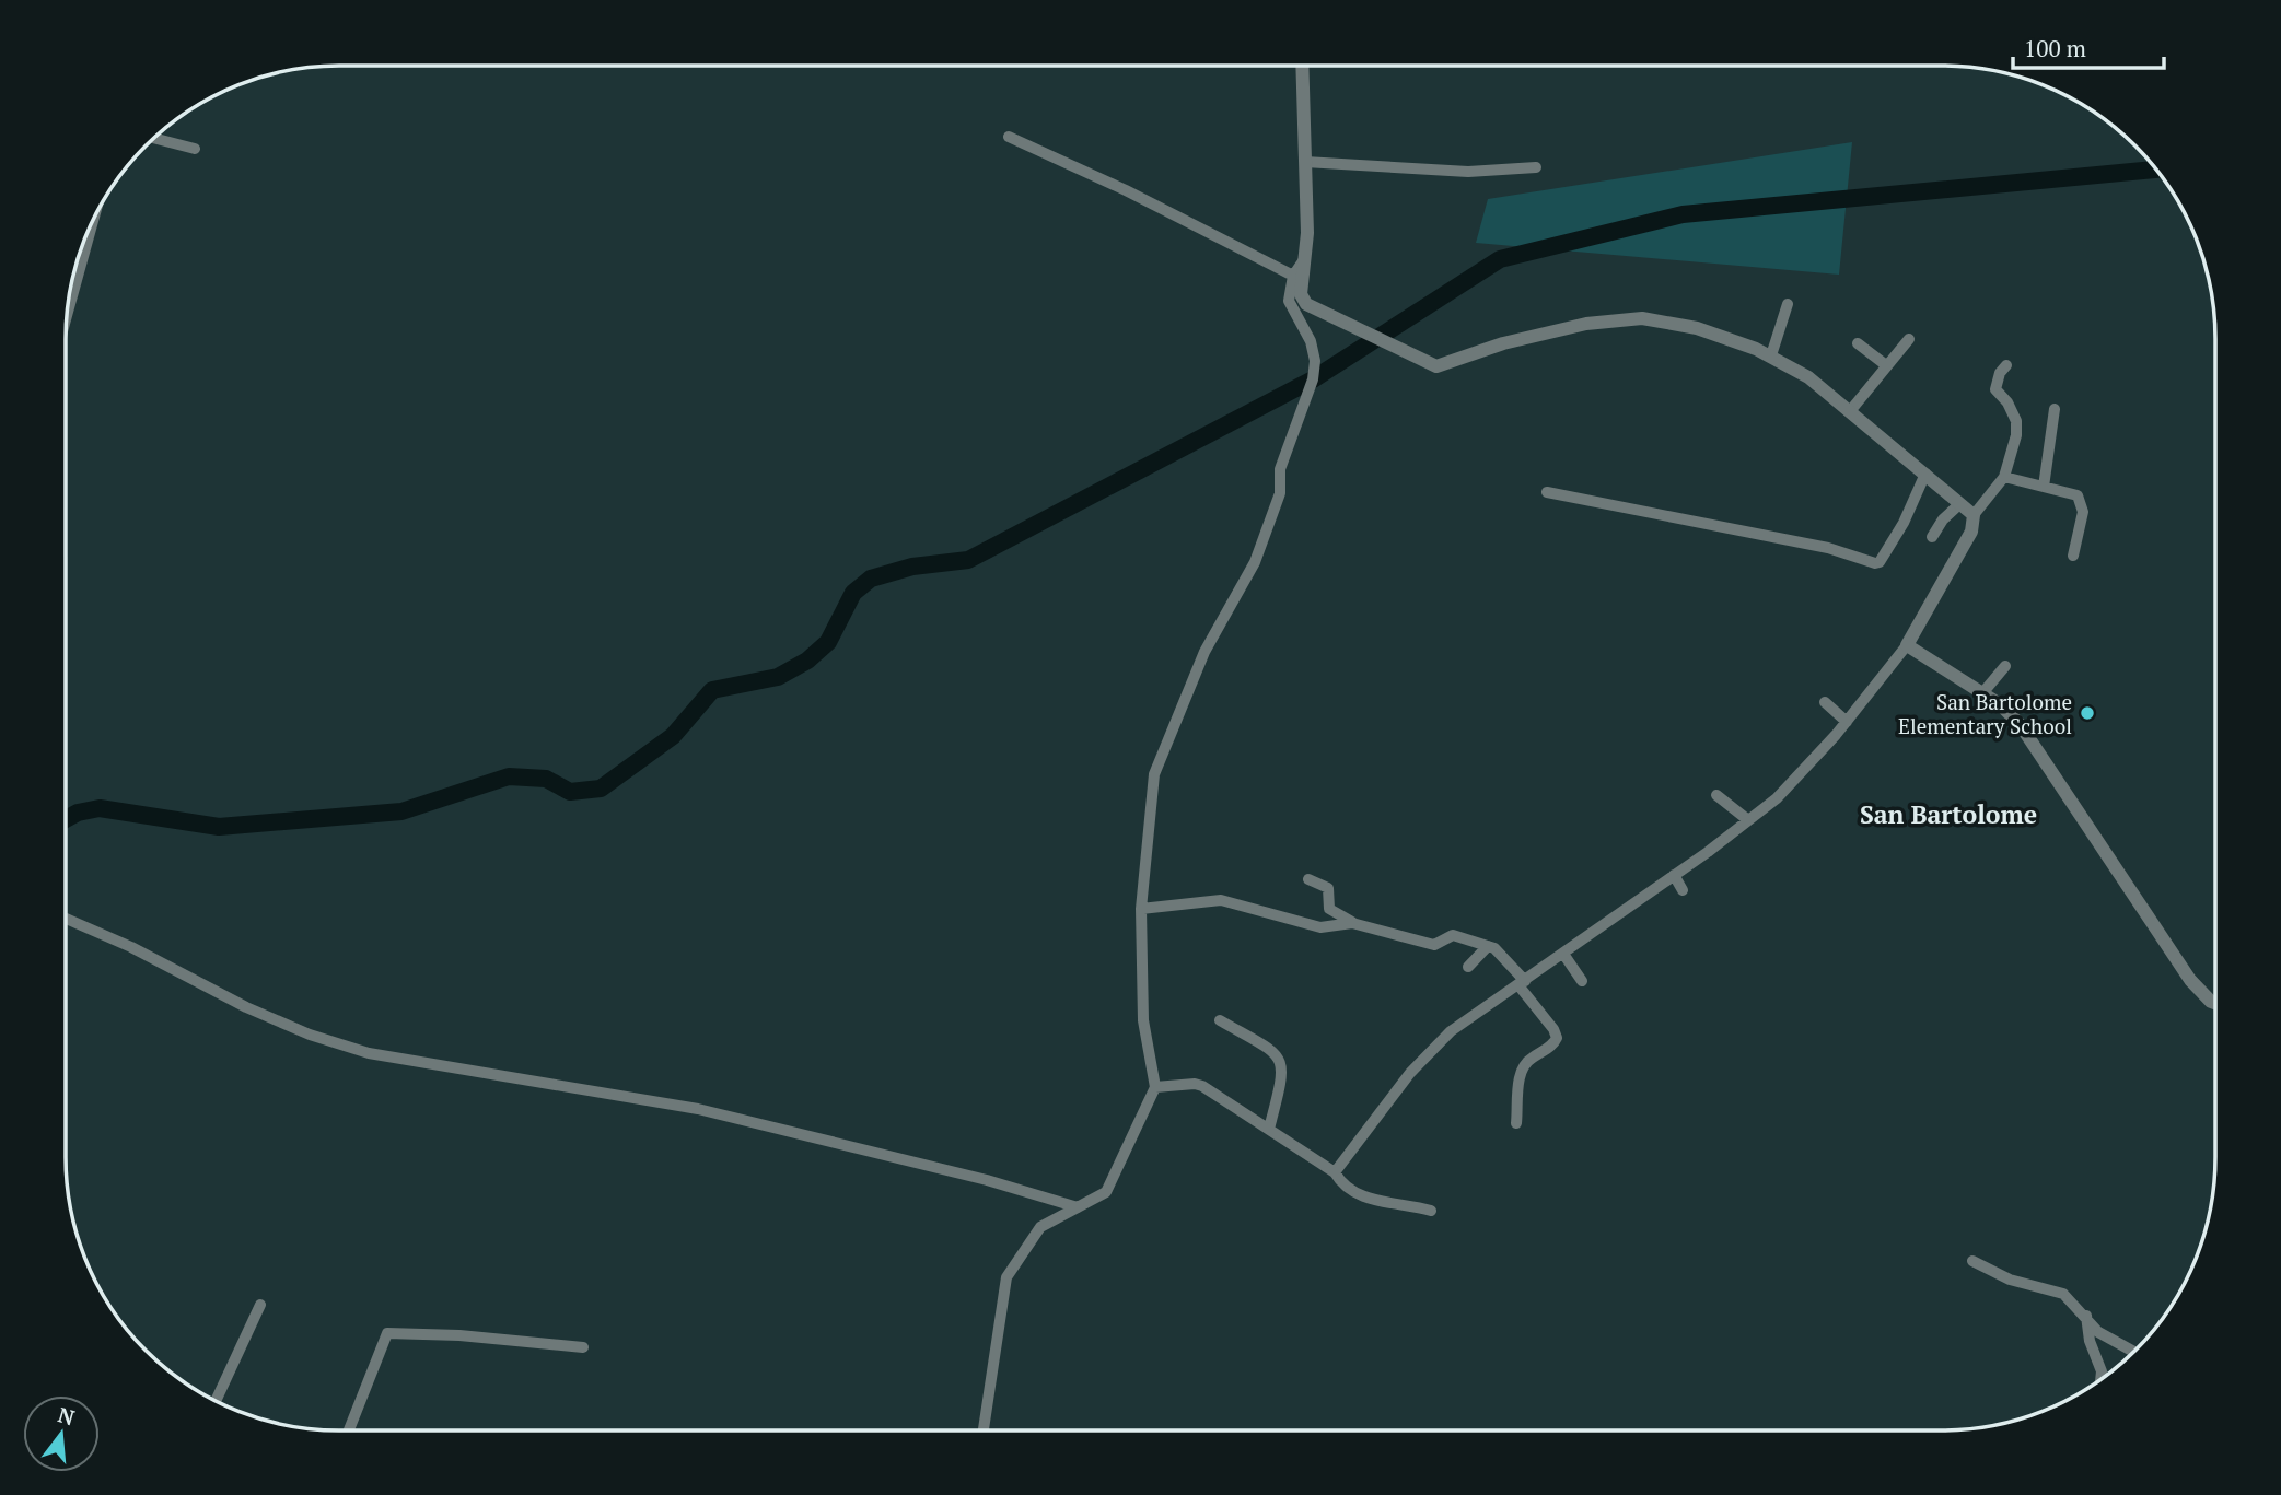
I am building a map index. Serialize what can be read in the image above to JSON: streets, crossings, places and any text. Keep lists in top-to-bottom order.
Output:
{
  "districts": ["San Bartolome"],
  "places": ["San Bartolome Elementary School"],
  "scale_bar": "100 m",
  "north": "top"
}
